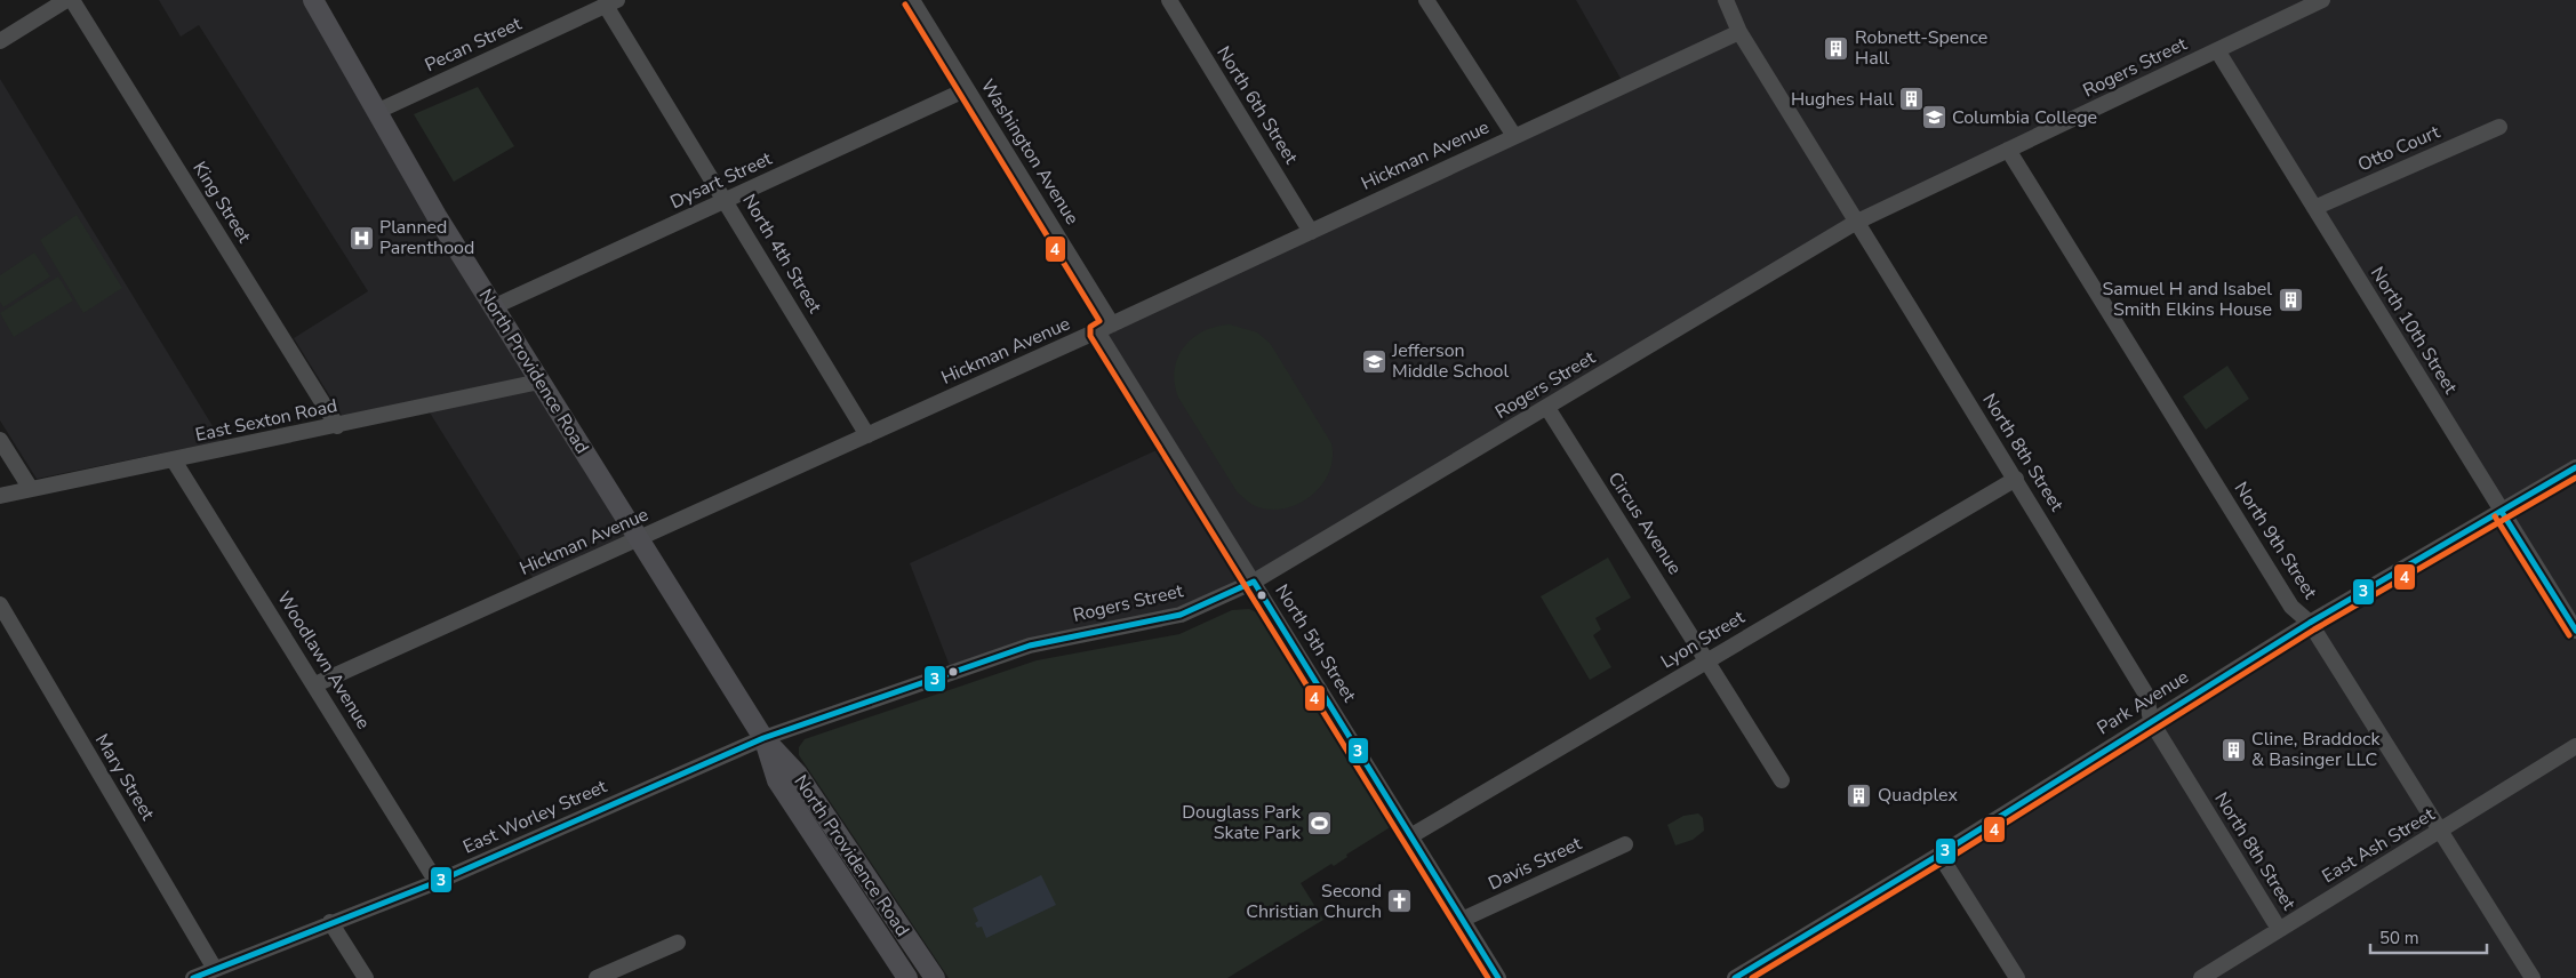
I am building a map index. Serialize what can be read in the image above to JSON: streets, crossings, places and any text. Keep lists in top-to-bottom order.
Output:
{
  "streets": {
    "main road": ["North Providence Road"],
    "street": [
      "Pecan Street",
      "Rogers Street",
      "North 6th Street",
      "Otto Court",
      "Washington Avenue",
      "Hickman Avenue",
      "Dysart Street",
      "King Street",
      "North 4th Street",
      "North 10th Street",
      "East Sexton Road",
      "North 8th Street",
      "Circus Avenue",
      "North 9th Street",
      "Lyon Street",
      "North 5th Street",
      "Woodlawn Avenue",
      "Park Avenue",
      "Mary Street",
      "East Worley Street",
      "East Ash Street",
      "Davis Street"
    ]
  },
  "crossings": [
    ["Pecan Street", "North 4th Street"],
    ["Pecan Street", "North Providence Road"],
    ["Rogers Street", "North 10th Street"],
    ["Rogers Street", "North Providence Road"],
    ["Rogers Street", "North 8th Street"],
    ["Rogers Street", "Circus Avenue"],
    ["Rogers Street", "North 9th Street"],
    ["Rogers Street", "North 5th Street"],
    ["Rogers Street", "East Worley Street"],
    ["North 6th Street", "Hickman Avenue"],
    ["Otto Court", "North 10th Street"],
    ["Washington Avenue", "Hickman Avenue"],
    ["Washington Avenue", "Dysart Street"],
    ["Hickman Avenue", "North 4th Street"],
    ["Hickman Avenue", "North Providence Road"],
    ["Hickman Avenue", "North 8th Street"],
    ["Hickman Avenue", "North 5th Street"],
    ["Hickman Avenue", "Woodlawn Avenue"],
    ["Dysart Street", "North 4th Street"],
    ["Dysart Street", "North Providence Road"],
    ["King Street", "East Sexton Road"],
    ["North 10th Street", "Park Avenue"],
    ["North Providence Road", "East Sexton Road"],
    ["North Providence Road", "East Worley Street"],
    ["East Sexton Road", "Woodlawn Avenue"],
    ["North 8th Street", "Lyon Street"],
    ["North 8th Street", "Park Avenue"],
    ["North 8th Street", "East Ash Street"],
    ["Circus Avenue", "Lyon Street"],
    ["North 9th Street", "Park Avenue"],
    ["North 9th Street", "East Ash Street"],
    ["Lyon Street", "North 5th Street"],
    ["North 5th Street", "Davis Street"],
    ["Woodlawn Avenue", "East Worley Street"],
    ["Mary Street", "East Worley Street"]
  ],
  "places": {
    "building": [
      "Robnett-Spence Hall",
      "Hughes Hall",
      "Samuel H and Isabel Smith Elkins House",
      "Cline, Braddock & Basinger LLC",
      "Quadplex"
    ],
    "school or university": ["Columbia College", "Jefferson Middle School"],
    "hospital": ["Planned Parenthood"],
    "sports": ["Douglass Park Skate Park"],
    "church": ["Second Christian Church"]
  },
  "lines": ["transit line 4", "transit line 3"],
  "scale_bar": "50 m"
}
